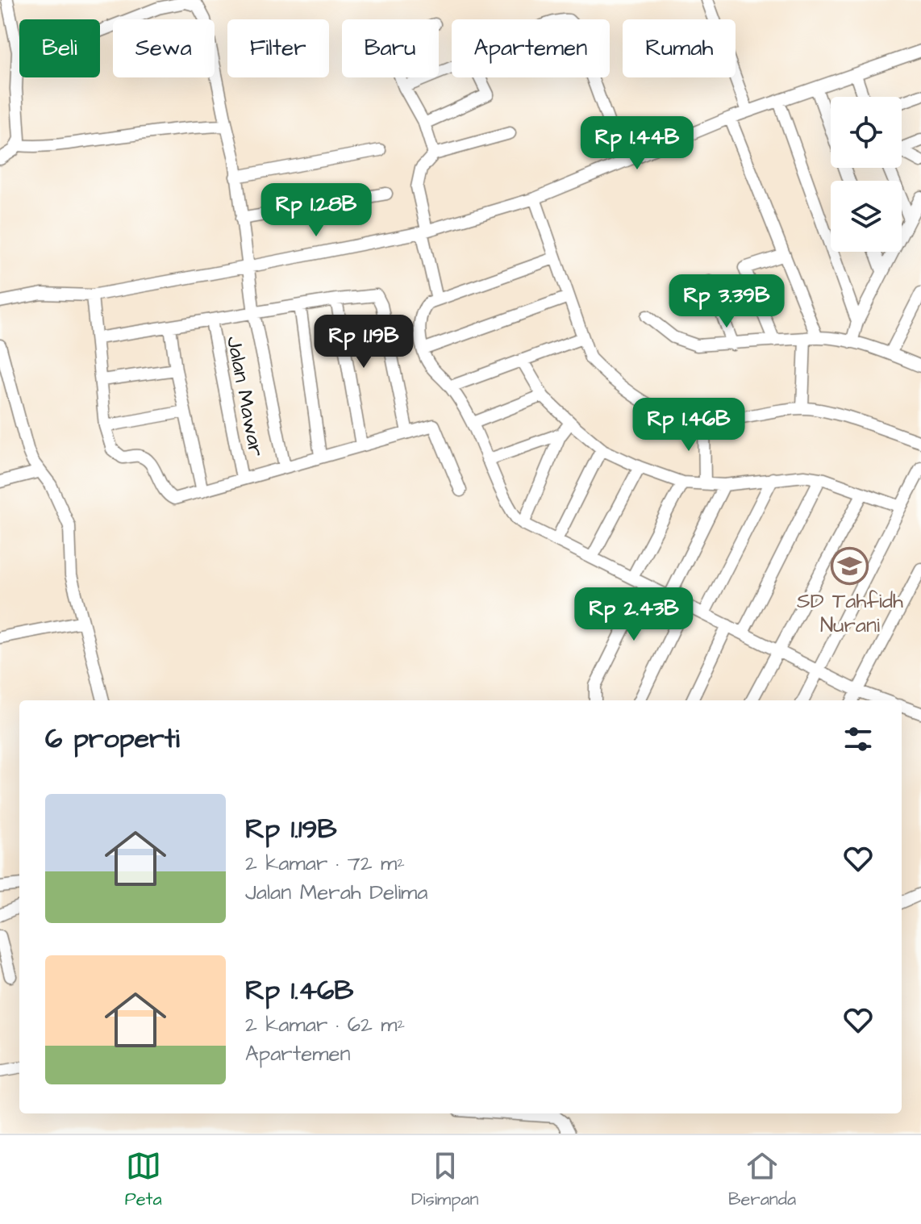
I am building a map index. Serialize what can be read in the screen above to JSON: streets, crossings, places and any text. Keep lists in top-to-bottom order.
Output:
{
  "streets": {
    "street": ["Jalan Mawar"]
  },
  "places": {
    "school or university": ["SD Tahfidh Nurani"]
  },
  "page": {
    "chip": [
      "Beli",
      "Sewa",
      "Filter",
      "Baru",
      "Apartemen",
      "Rumah"
    ],
    "price": [
      "Rp 1.44B",
      "Rp 1.28B",
      "Rp 3.39B",
      "Rp 1.19B",
      "Rp 1.46B",
      "Rp 2.43B"
    ],
    "heading": "6 properti",
    "list": [
      {
        "name": "Rp 1.19B",
        "note": "2 kamar · 72 m² · Jalan Merah Delima"
      },
      {
        "name": "Rp 1.46B",
        "note": "2 kamar · 62 m² · Apartemen"
      }
    ],
    "tabs": ["Peta", "Disimpan", "Beranda"]
  }
}
